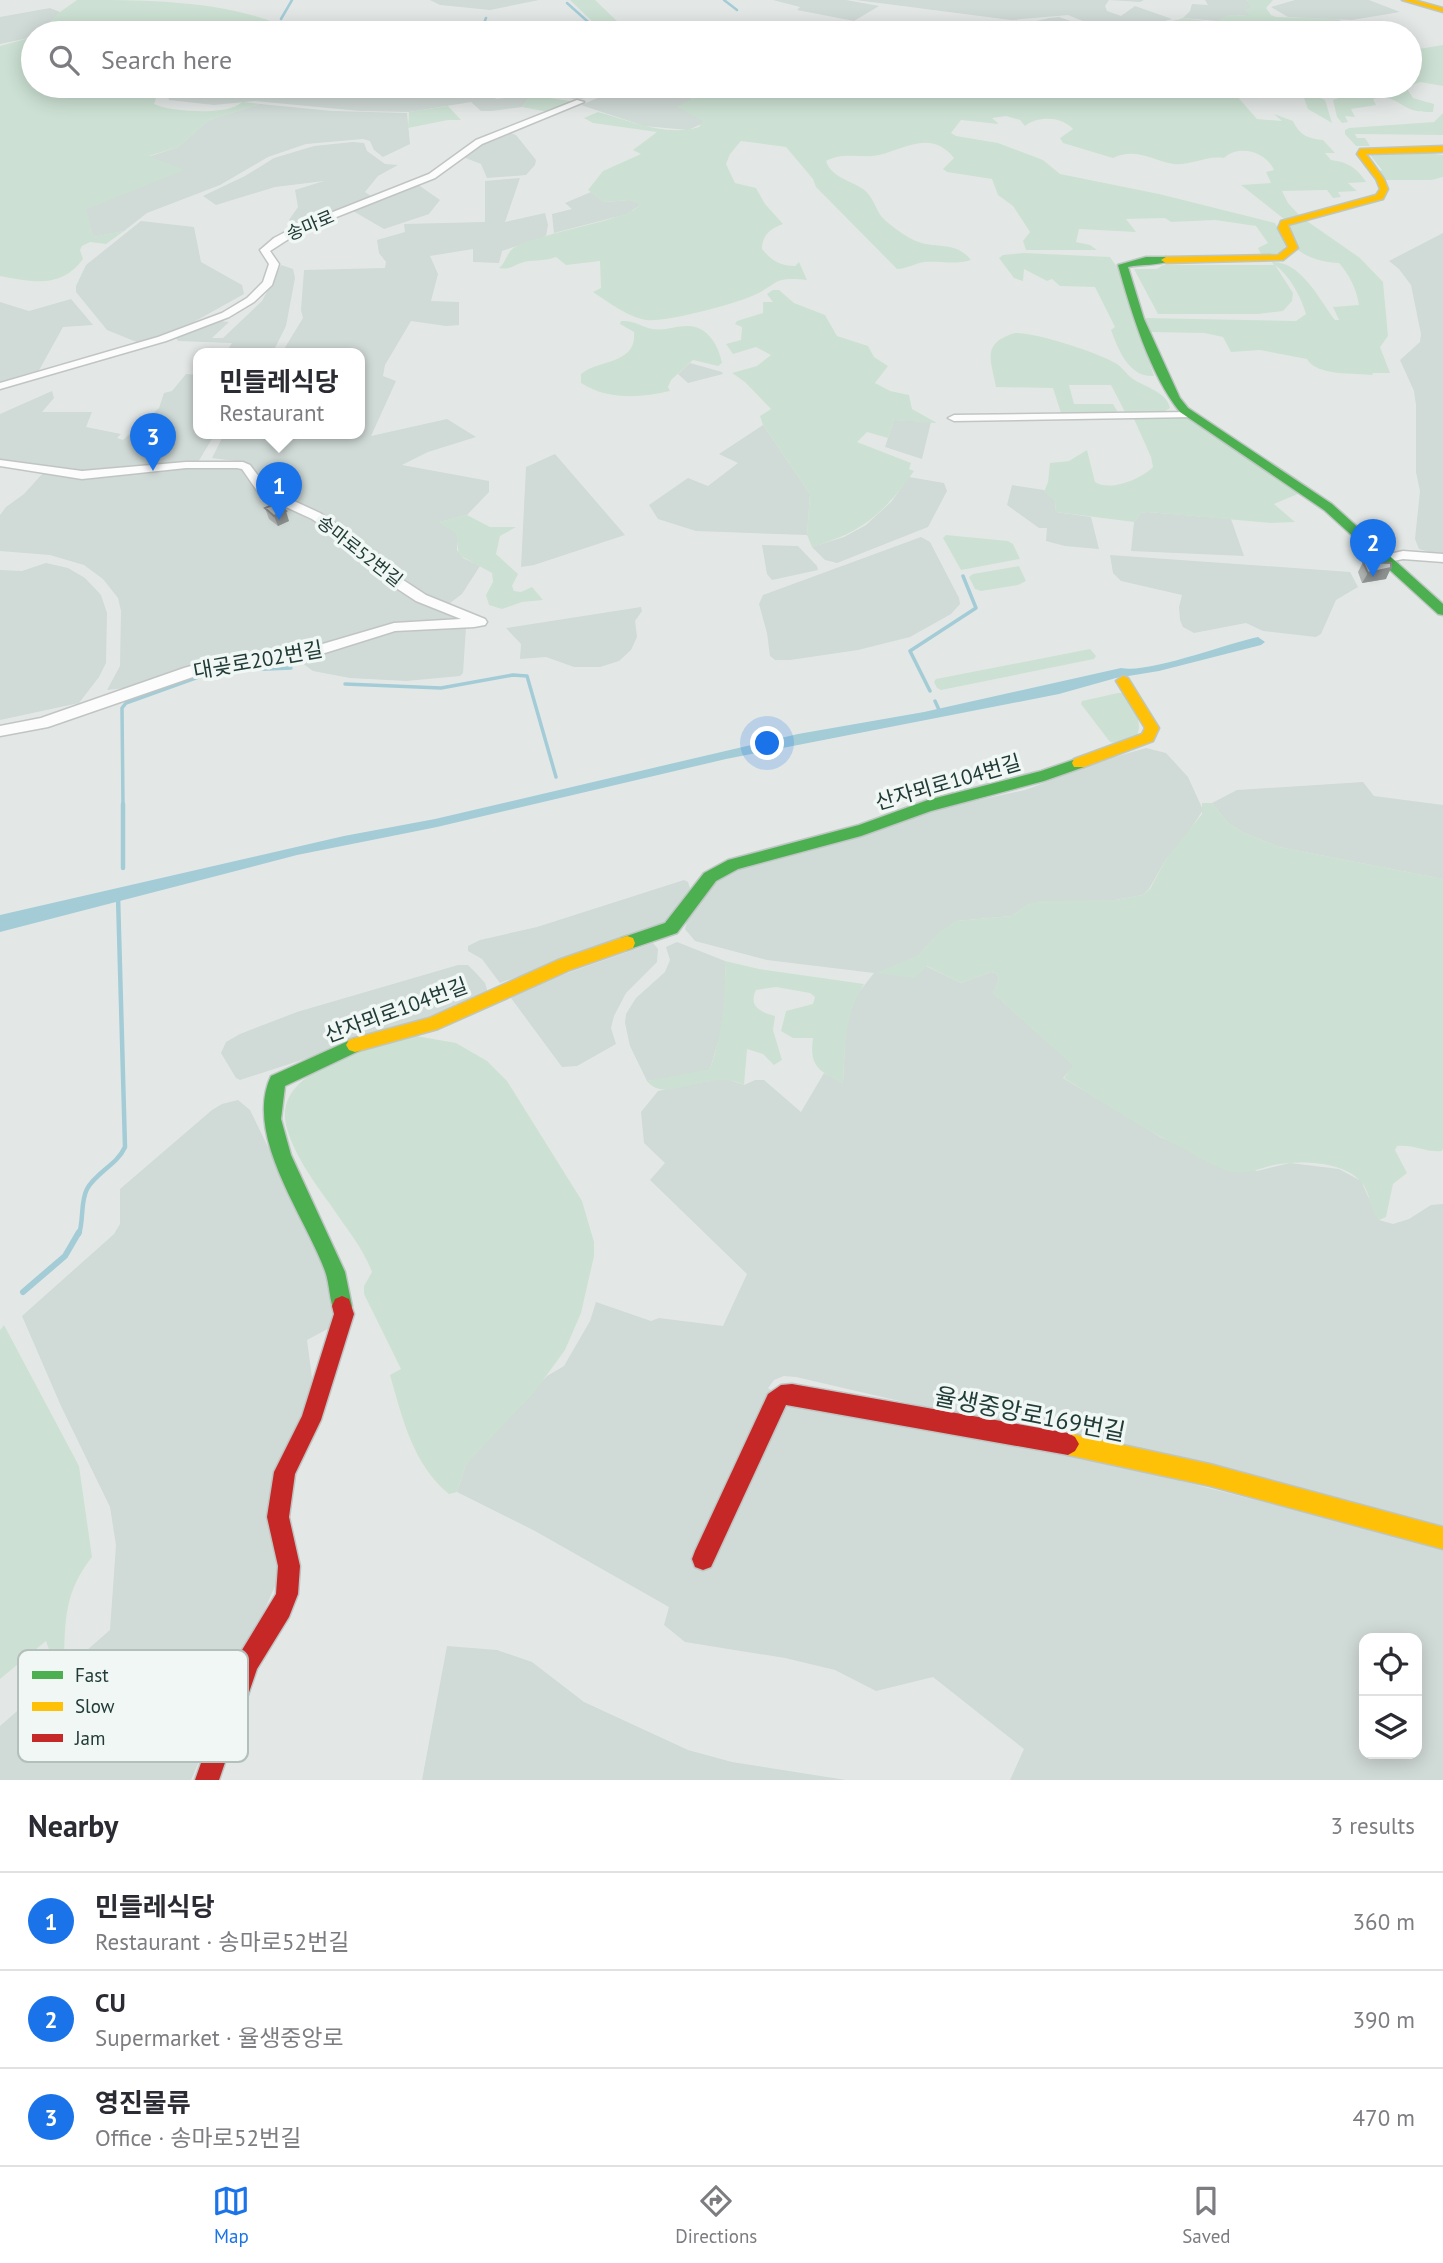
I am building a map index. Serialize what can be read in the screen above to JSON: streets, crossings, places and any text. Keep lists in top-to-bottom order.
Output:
{
  "streets": {
    "street": [
      "송마로",
      "송마로52번길",
      "대곶로202번길",
      "산자뫼로104번길",
      "율생중앙로169번길"
    ]
  },
  "crossings": [
    ["송마로52번길", "대곶로202번길"]
  ],
  "legend": ["Fast", "Slow", "Jam"],
  "page": {
    "search": "Search here",
    "popup": ["민들레식당", "Restaurant"],
    "pins": ["3", "1", "2"],
    "heading": ["Nearby", "3 results"],
    "list": [
      {
        "mark": "1",
        "name": "민들레식당",
        "note": "Restaurant · 송마로52번길",
        "value": "360 m"
      },
      {
        "mark": "2",
        "name": "CU",
        "note": "Supermarket · 율생중앙로",
        "value": "390 m"
      },
      {
        "mark": "3",
        "name": "영진물류",
        "note": "Office · 송마로52번길",
        "value": "470 m"
      }
    ],
    "nav": ["Map", "Directions", "Saved"]
  }
}
